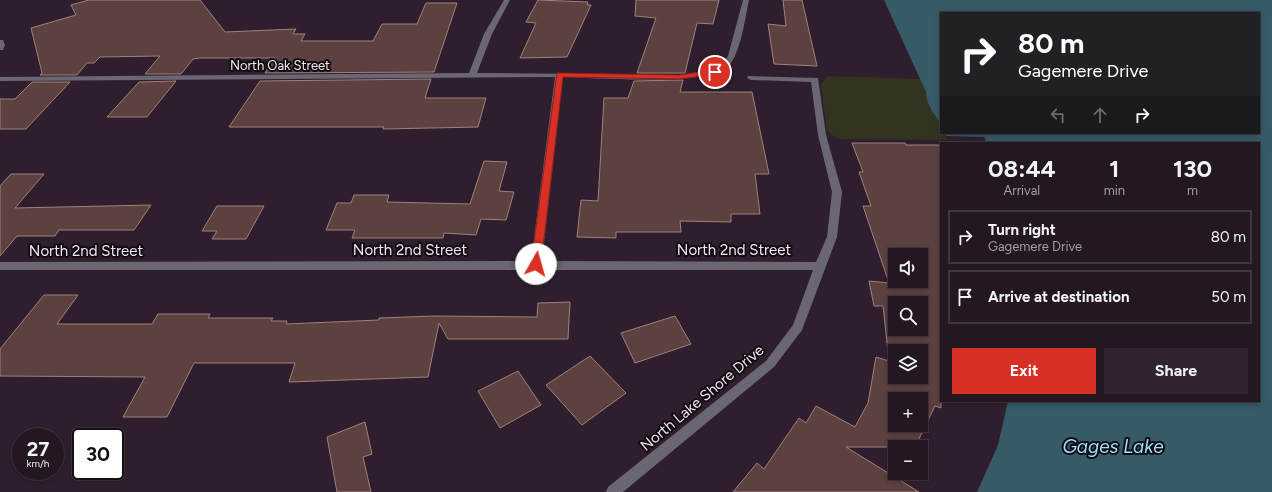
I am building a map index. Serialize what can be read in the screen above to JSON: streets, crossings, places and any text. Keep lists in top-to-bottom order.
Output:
{
  "streets": {
    "street": ["North Oak Street", "North 2nd Street", "North Lake Shore Drive"]
  },
  "crossings": [
    ["North 2nd Street", "North Lake Shore Drive"]
  ],
  "water": ["Gages Lake"],
  "page": {
    "turn": ["80 m", "Gagemere Drive"],
    "eta": [
      "08:44",
      "Arrival",
      "1",
      "min",
      "130",
      "m"
    ],
    "list": [
      {
        "name": "Turn right",
        "note": "Gagemere Drive",
        "value": "80 m"
      },
      {
        "name": "Arrive at destination",
        "value": "50 m"
      }
    ],
    "map_buttons": ["+", "−"],
    "buttons": ["Exit", "Share"],
    "speed": "27 km/h",
    "limit": "30"
  }
}
